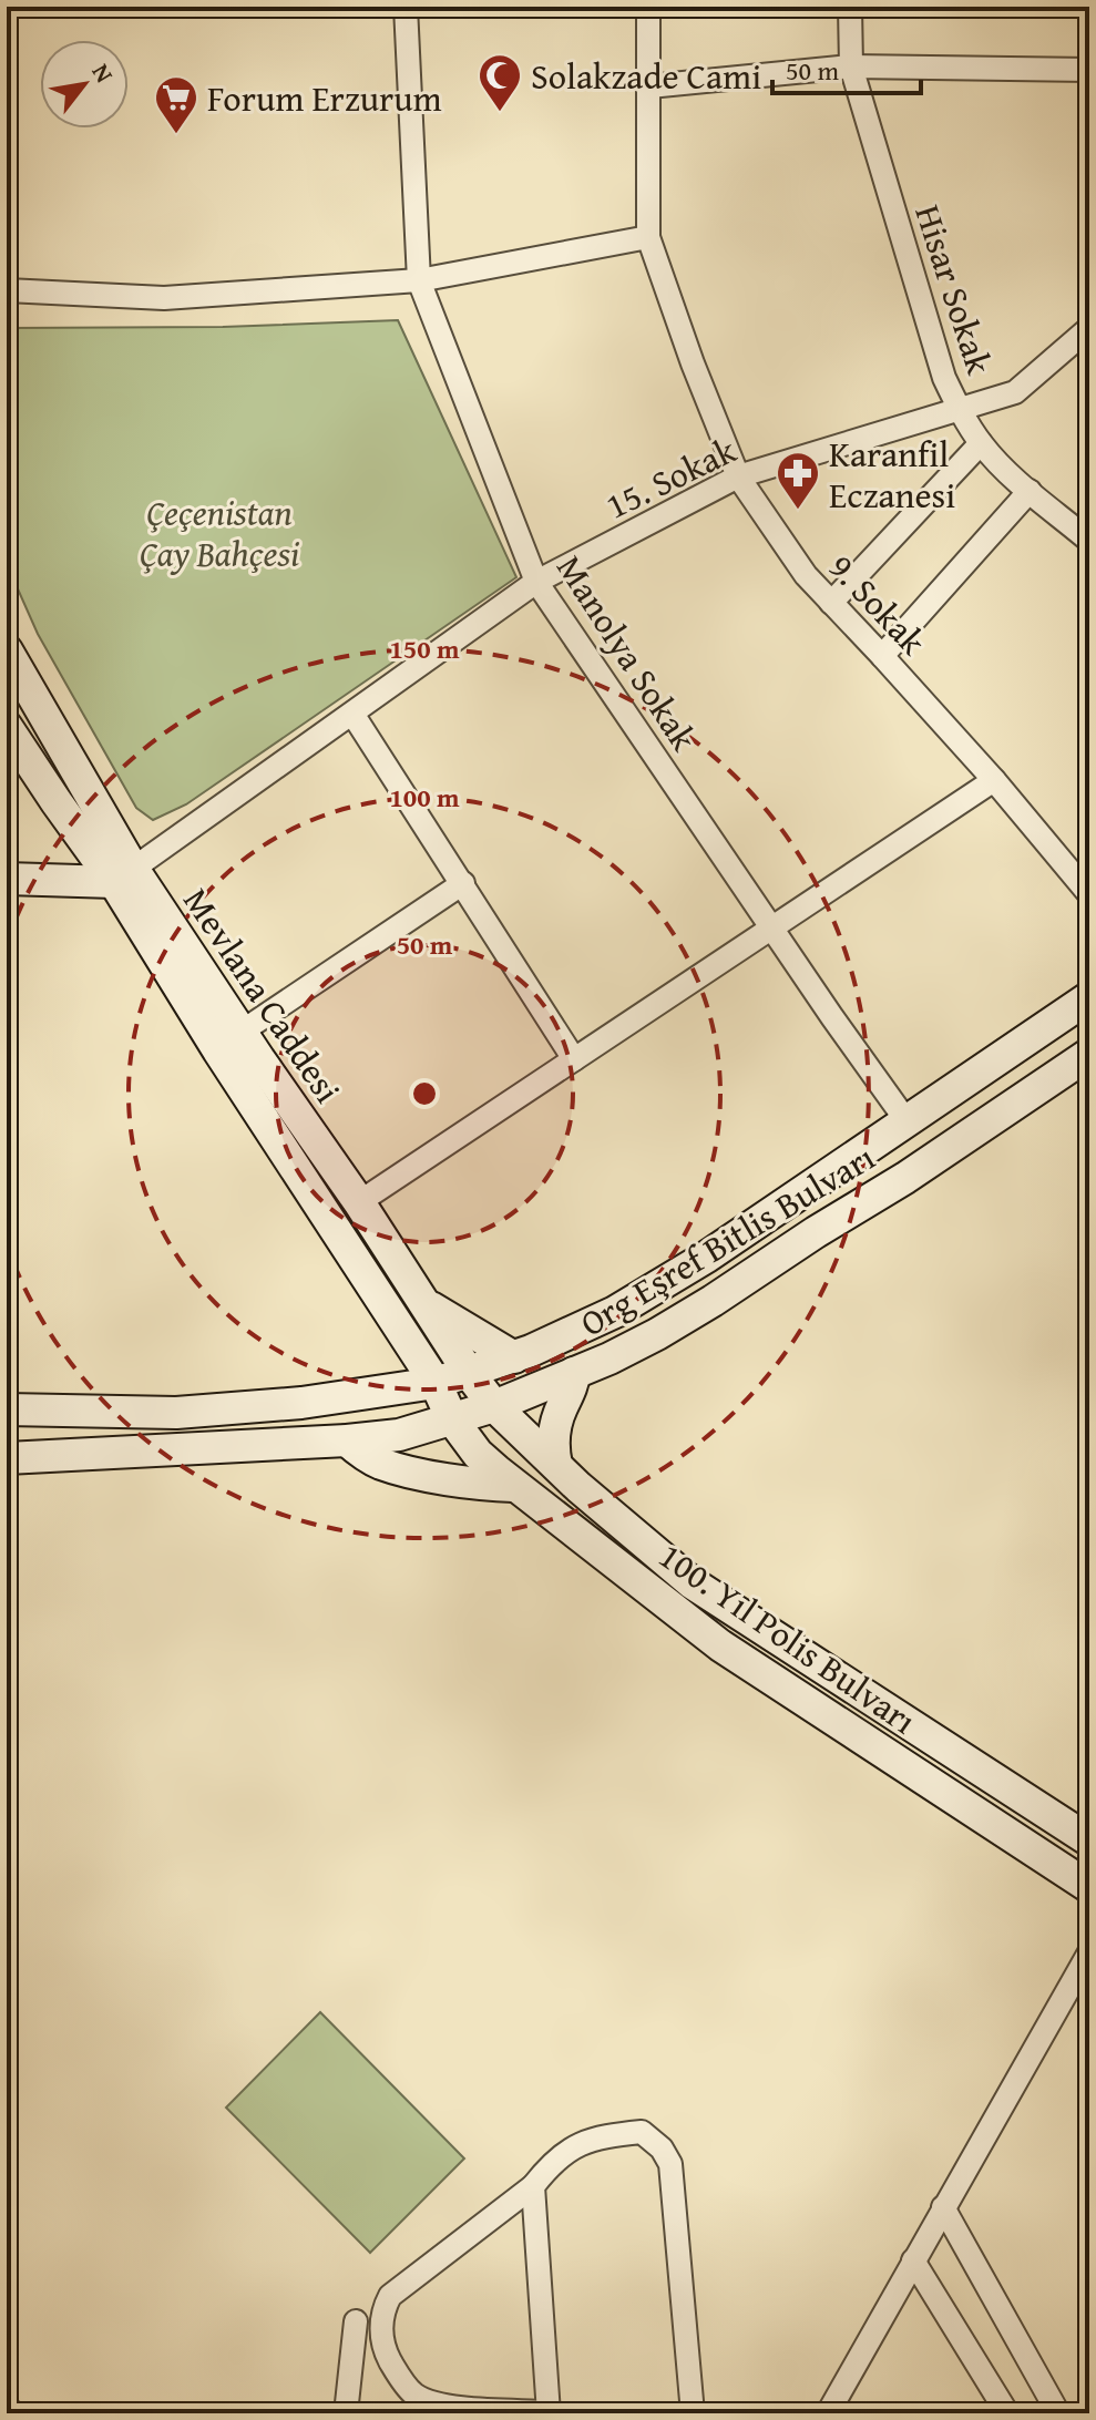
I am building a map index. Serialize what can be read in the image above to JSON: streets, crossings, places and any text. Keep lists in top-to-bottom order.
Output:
{
  "streets": {
    "main road": ["Mevlana Caddesi", "Org Eşref Bitlis Bulvarı", "100. Yıl Polis Bulvarı"],
    "street": [
      "Hisar Sokak",
      "15. Sokak",
      "9. Sokak",
      "Manolya Sokak"
    ]
  },
  "crossings": [
    ["Hisar Sokak", "15. Sokak"],
    ["15. Sokak", "9. Sokak"],
    ["15. Sokak", "Manolya Sokak"],
    ["15. Sokak", "Mevlana Caddesi"],
    ["Mevlana Caddesi", "Org Eşref Bitlis Bulvarı"],
    ["Mevlana Caddesi", "100. Yıl Polis Bulvarı"],
    ["Org Eşref Bitlis Bulvarı", "100. Yıl Polis Bulvarı"]
  ],
  "parks": ["Çeçenistan Çay Bahçesi"],
  "places": {
    "mosque": ["Solakzade Cami"],
    "supermarket": ["Forum Erzurum"],
    "pharmacy": ["Karanfil Eczanesi"]
  },
  "scale_bar": "50 m",
  "north": "top right",
  "rings": ["150 m", "100 m", "50 m"]
}
